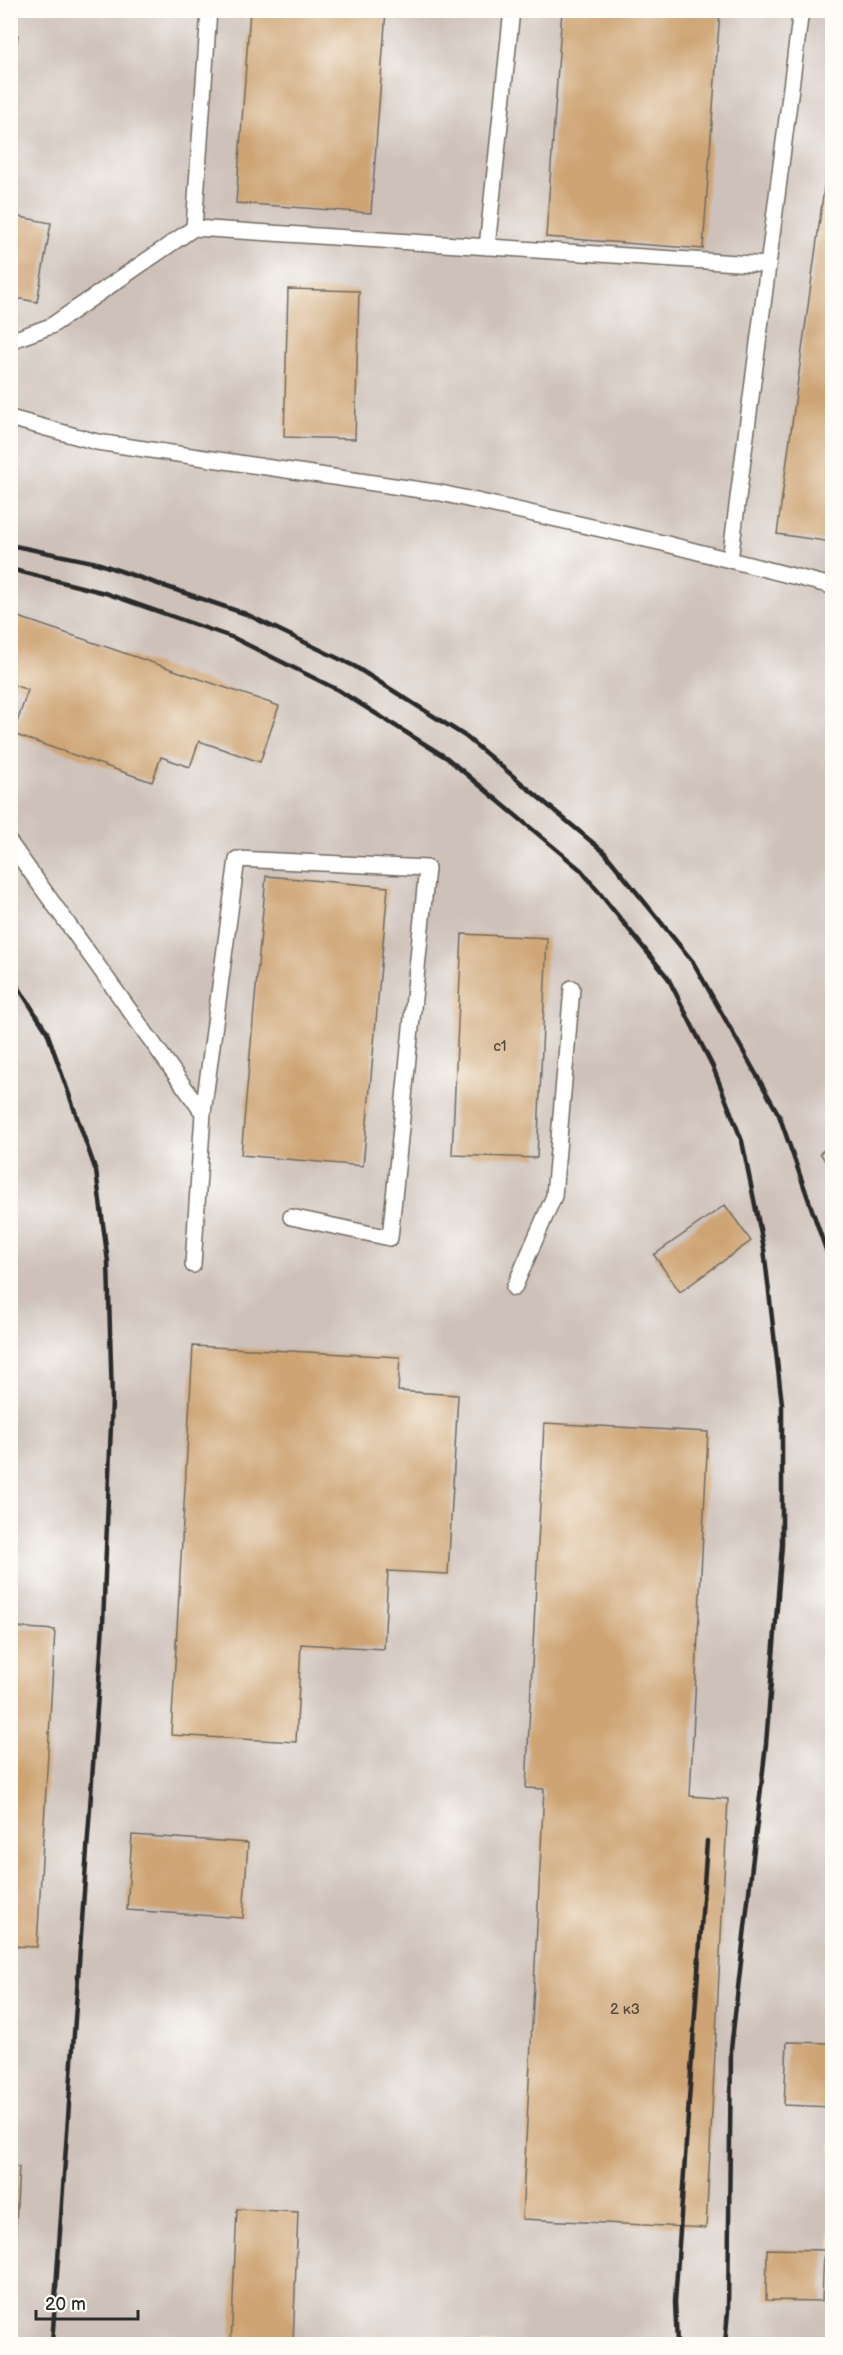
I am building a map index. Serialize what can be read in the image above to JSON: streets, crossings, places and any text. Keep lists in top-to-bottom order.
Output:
{
  "house_numbers": ["с1", "2 к3"],
  "scale_bar": "20 m"
}
